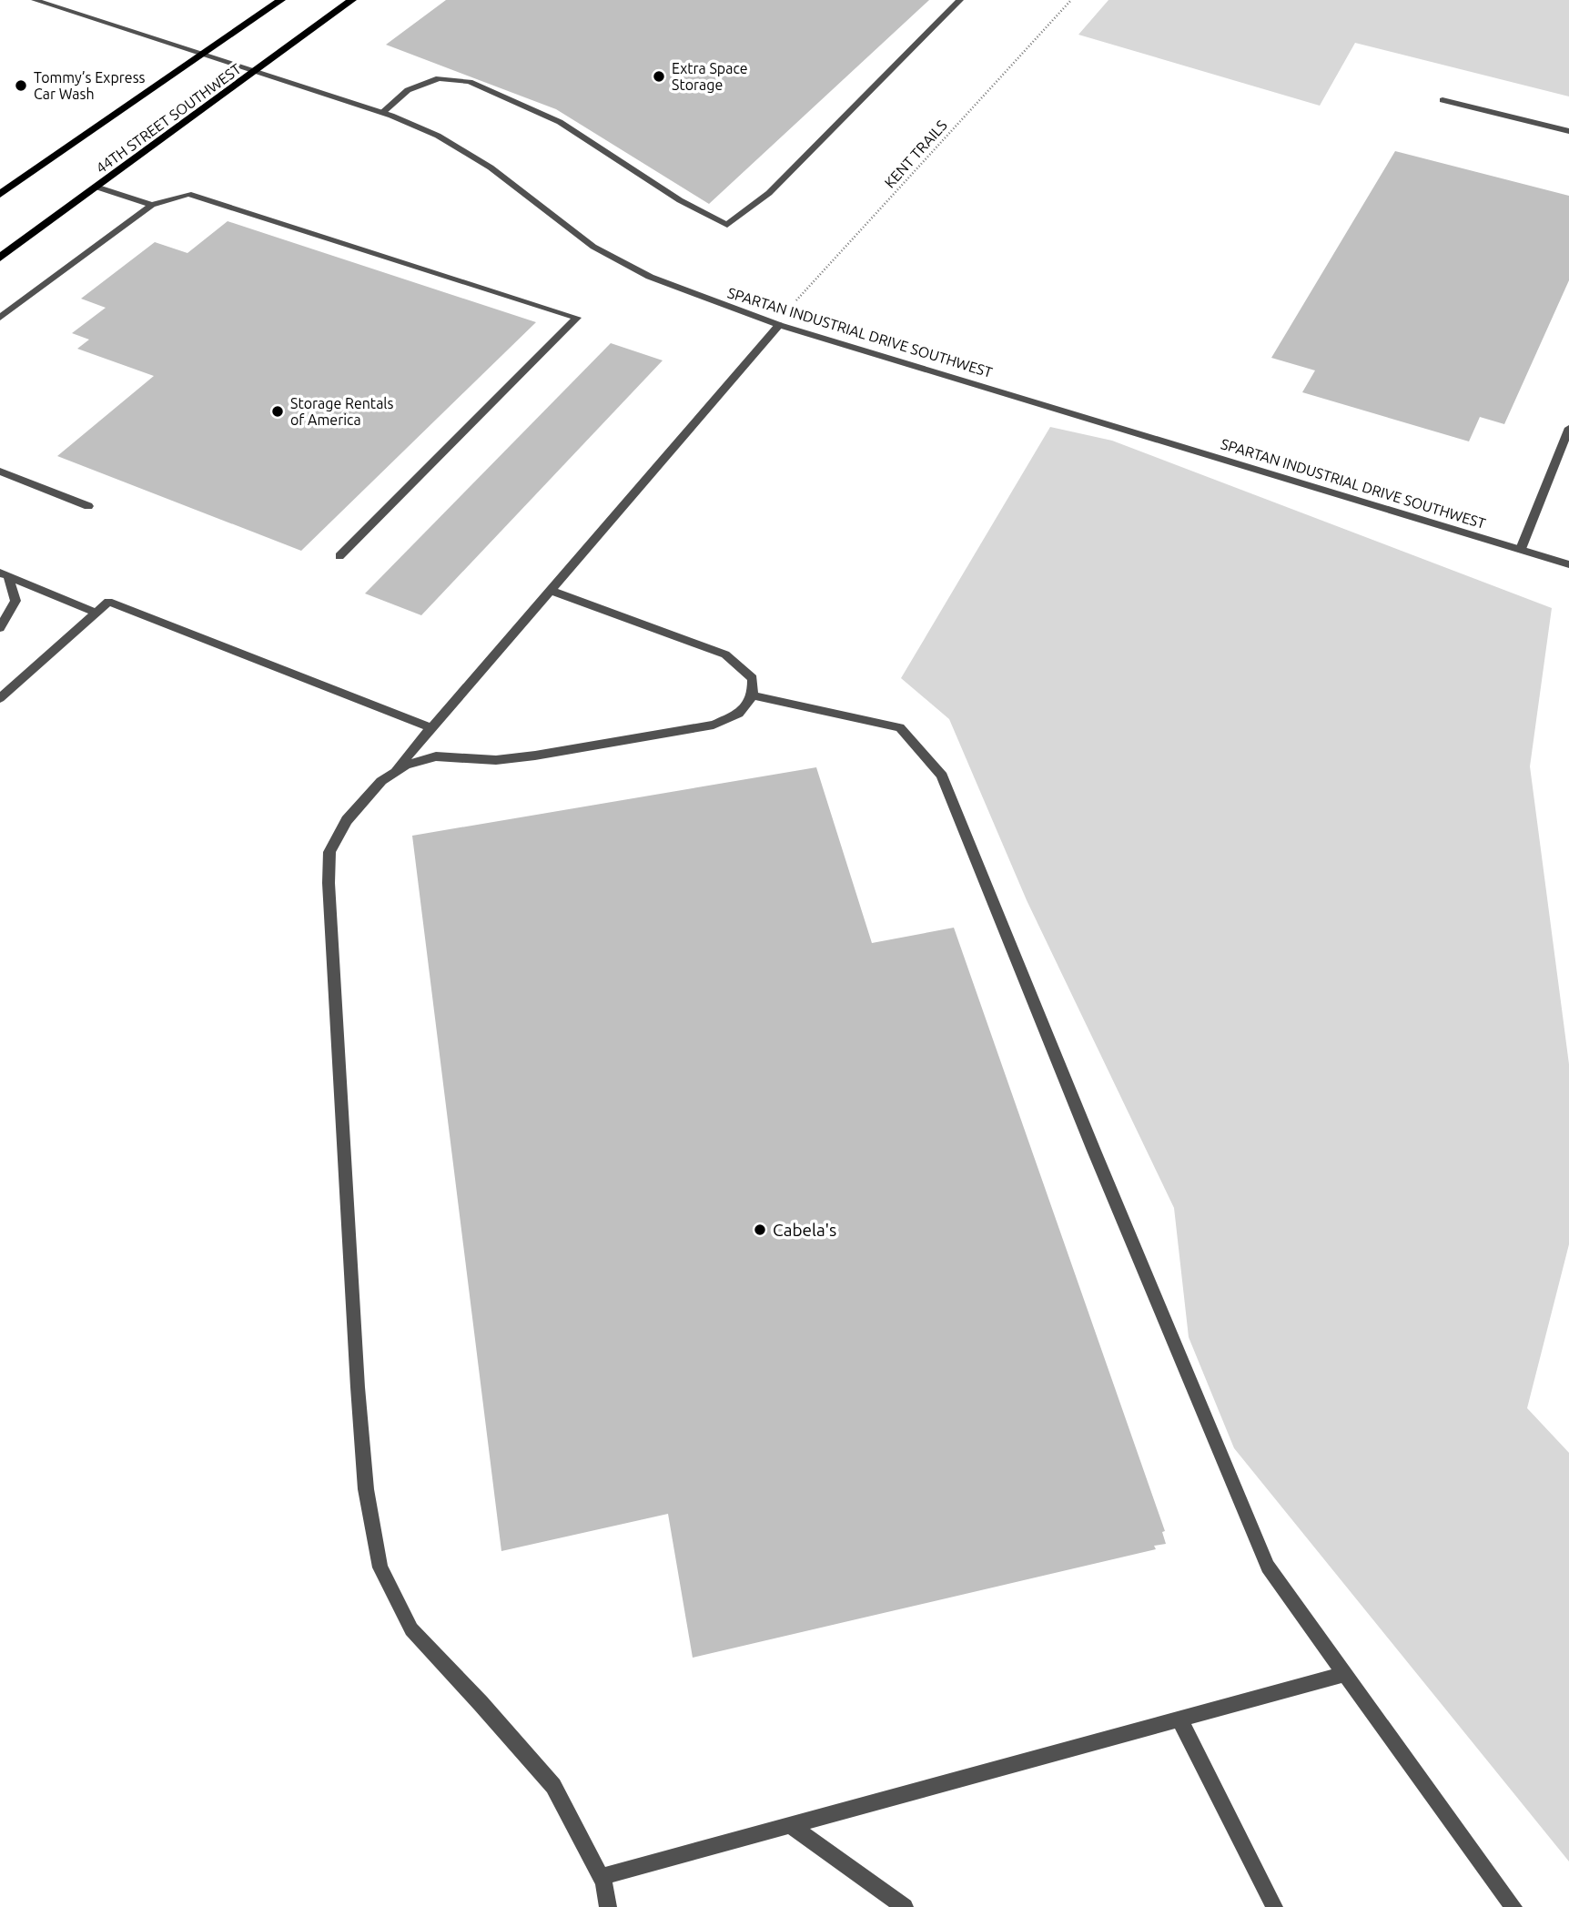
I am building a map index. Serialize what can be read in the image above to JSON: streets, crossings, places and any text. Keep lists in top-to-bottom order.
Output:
{
  "streets": {
    "main road": ["44TH STREET SOUTHWEST"],
    "street": ["SPARTAN INDUSTRIAL DRIVE SOUTHWEST"],
    "path": ["KENT TRAILS"]
  },
  "crossings": [
    ["44TH STREET SOUTHWEST", "SPARTAN INDUSTRIAL DRIVE SOUTHWEST"],
    ["KENT TRAILS", "SPARTAN INDUSTRIAL DRIVE SOUTHWEST"]
  ],
  "places": [
    "Extra Space Storage",
    "Tommy’s Express Car Wash",
    "Storage Rentals of America",
    "Cabela's"
  ]
}
